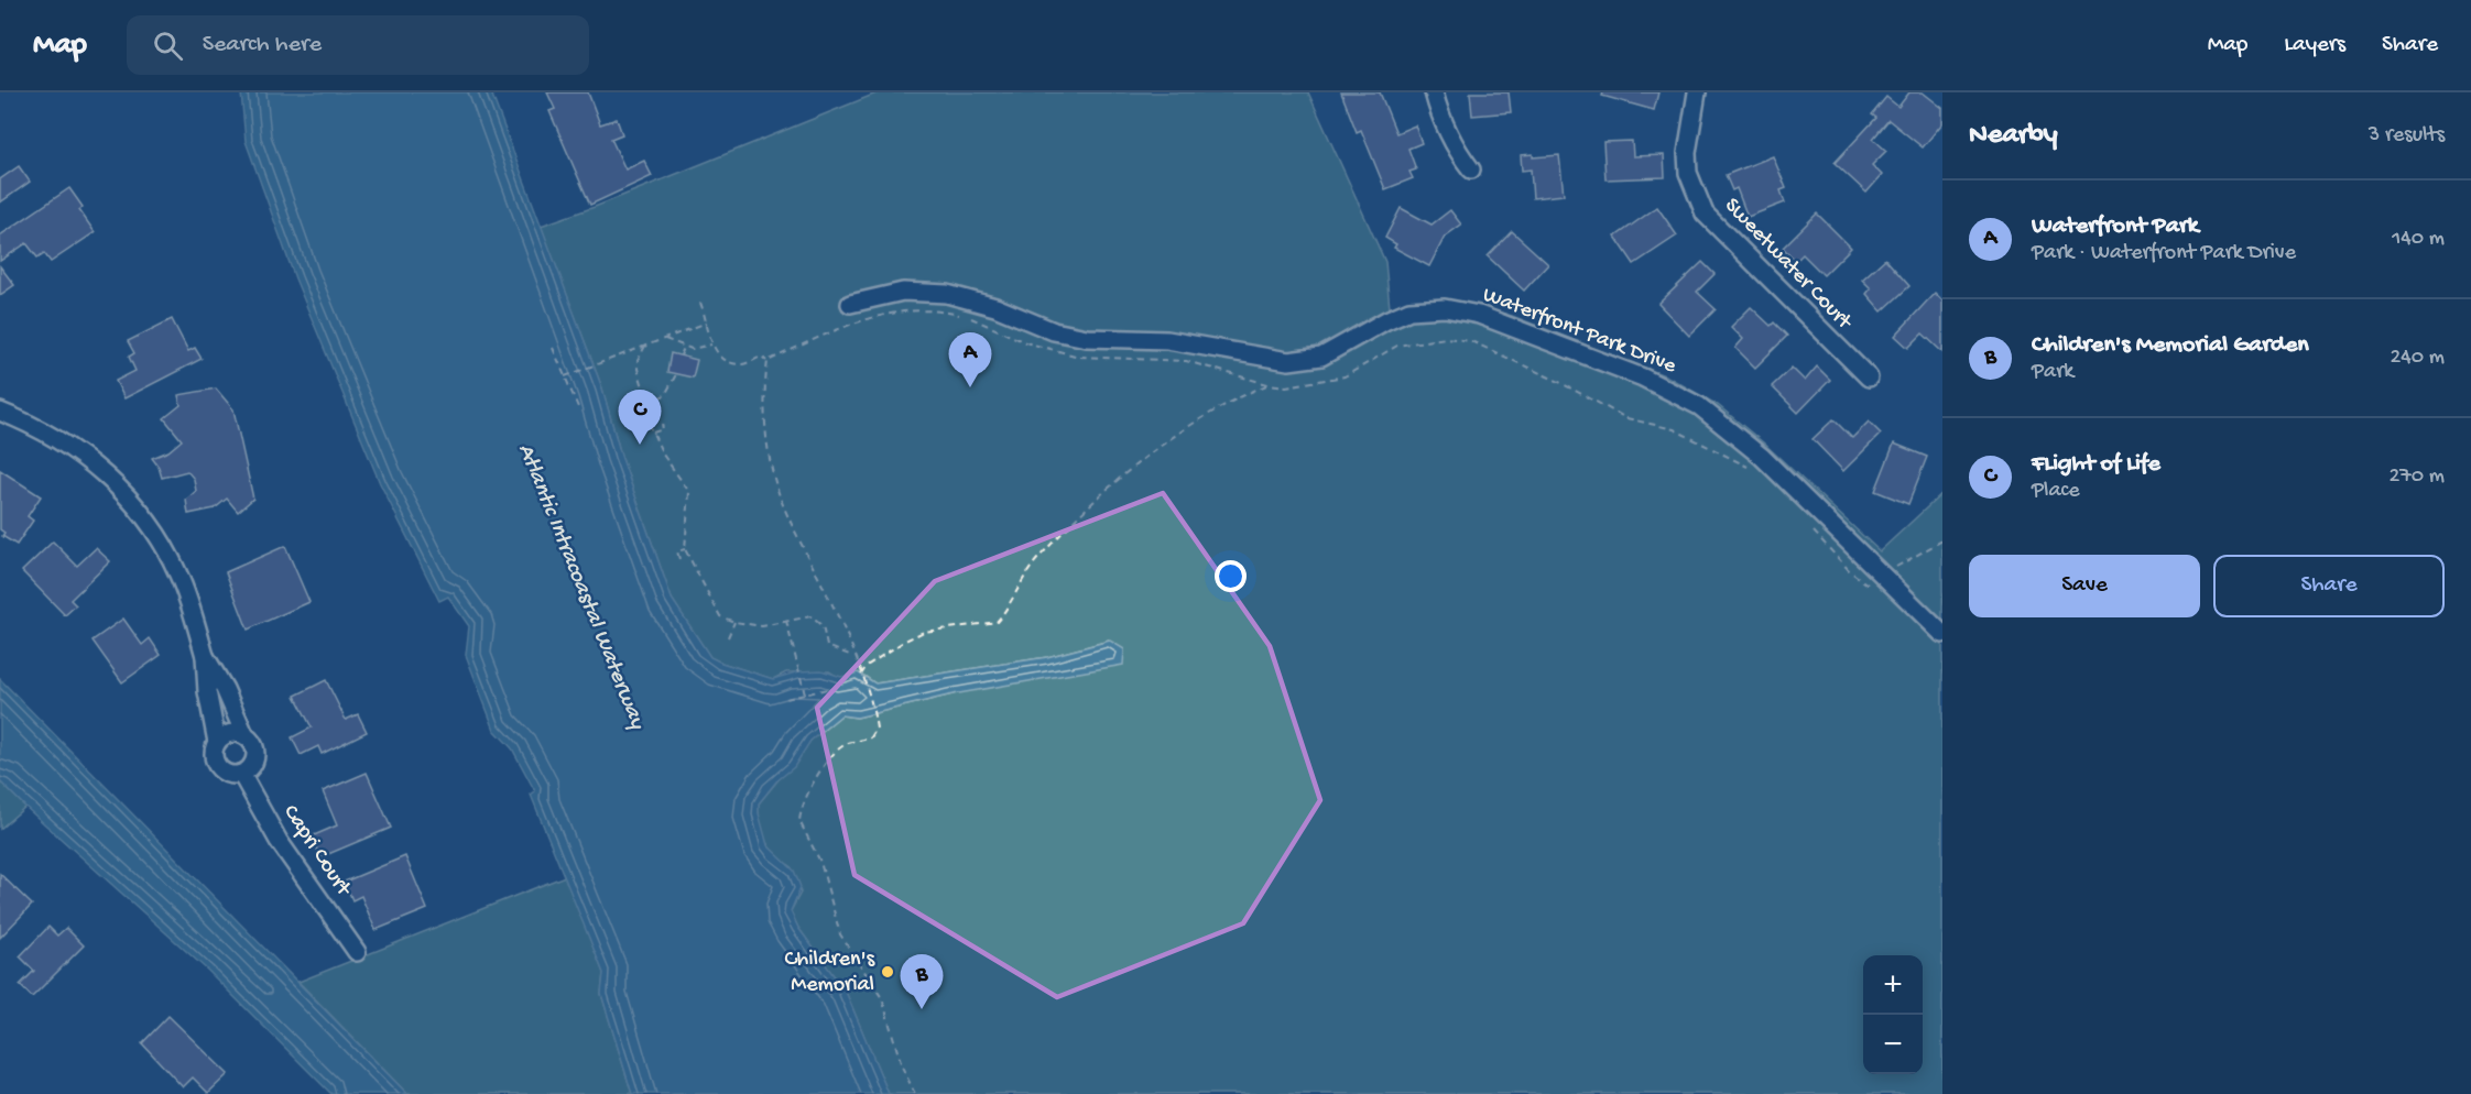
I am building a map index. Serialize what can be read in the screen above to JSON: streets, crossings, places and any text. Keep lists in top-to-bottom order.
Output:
{
  "streets": {
    "street": ["Sweetwater Court", "Waterfront Park Drive", "Capri Court"]
  },
  "water": ["Atlantic Intracoastal Waterway"],
  "places": ["Children's Memorial"],
  "page": {
    "header": "Map",
    "search": "Search here",
    "nav": ["Map", "Layers", "Share"],
    "heading": ["Nearby", "3 results"],
    "list": [
      {
        "mark": "A",
        "name": "Waterfront Park",
        "note": "Park · Waterfront Park Drive",
        "value": "140 m"
      },
      {
        "mark": "B",
        "name": "Children's Memorial Garden",
        "note": "Park",
        "value": "240 m"
      },
      {
        "mark": "C",
        "name": "FLight of Life",
        "note": "Place",
        "value": "270 m"
      }
    ],
    "pins": ["A", "C", "B"],
    "buttons": ["Save", "Share"],
    "map_buttons": ["+", "−"]
  }
}
